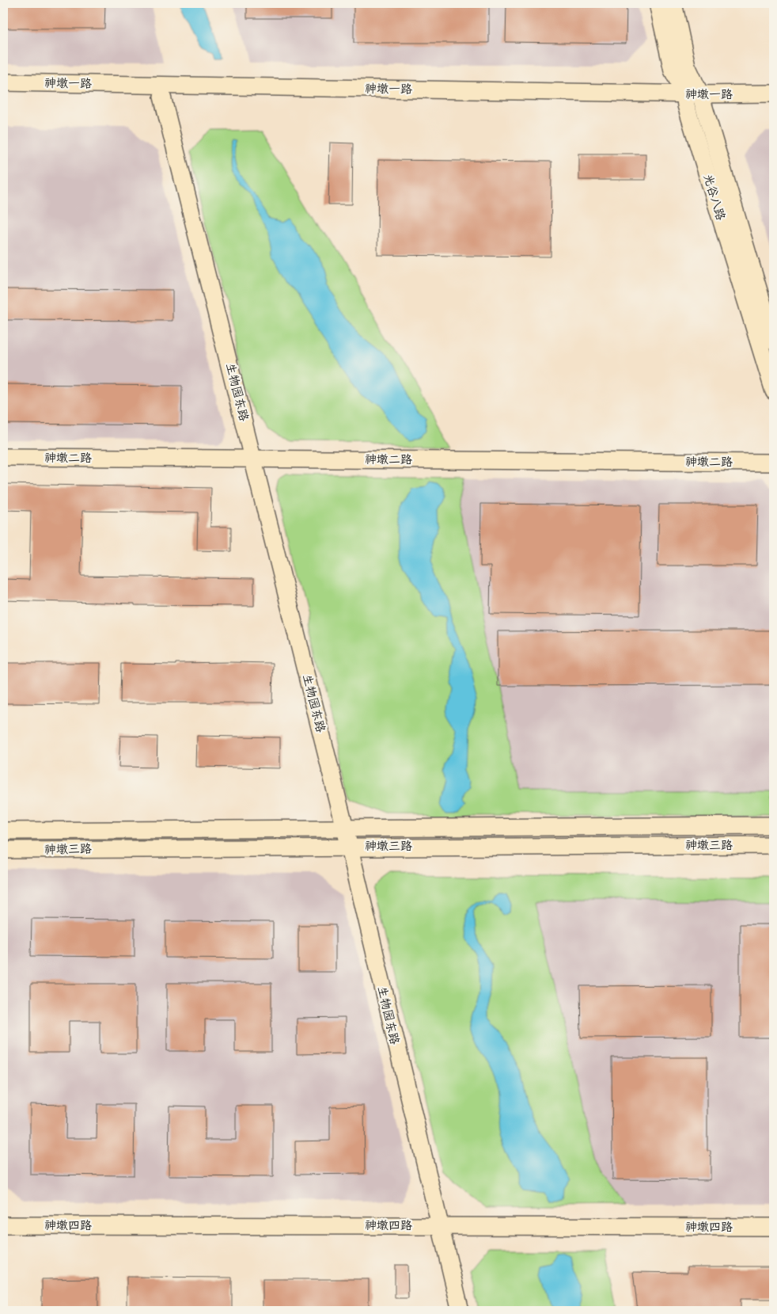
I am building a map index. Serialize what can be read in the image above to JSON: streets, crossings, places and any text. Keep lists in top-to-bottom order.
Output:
{
  "streets": {
    "street": [
      "神墩一路",
      "光谷八路",
      "生物园东路",
      "神墩二路",
      "神墩三路",
      "神墩四路"
    ]
  },
  "crossings": [
    ["神墩一路", "光谷八路"],
    ["神墩一路", "生物园东路"],
    ["生物园东路", "神墩二路"],
    ["生物园东路", "神墩三路"],
    ["生物园东路", "神墩四路"]
  ]
}
